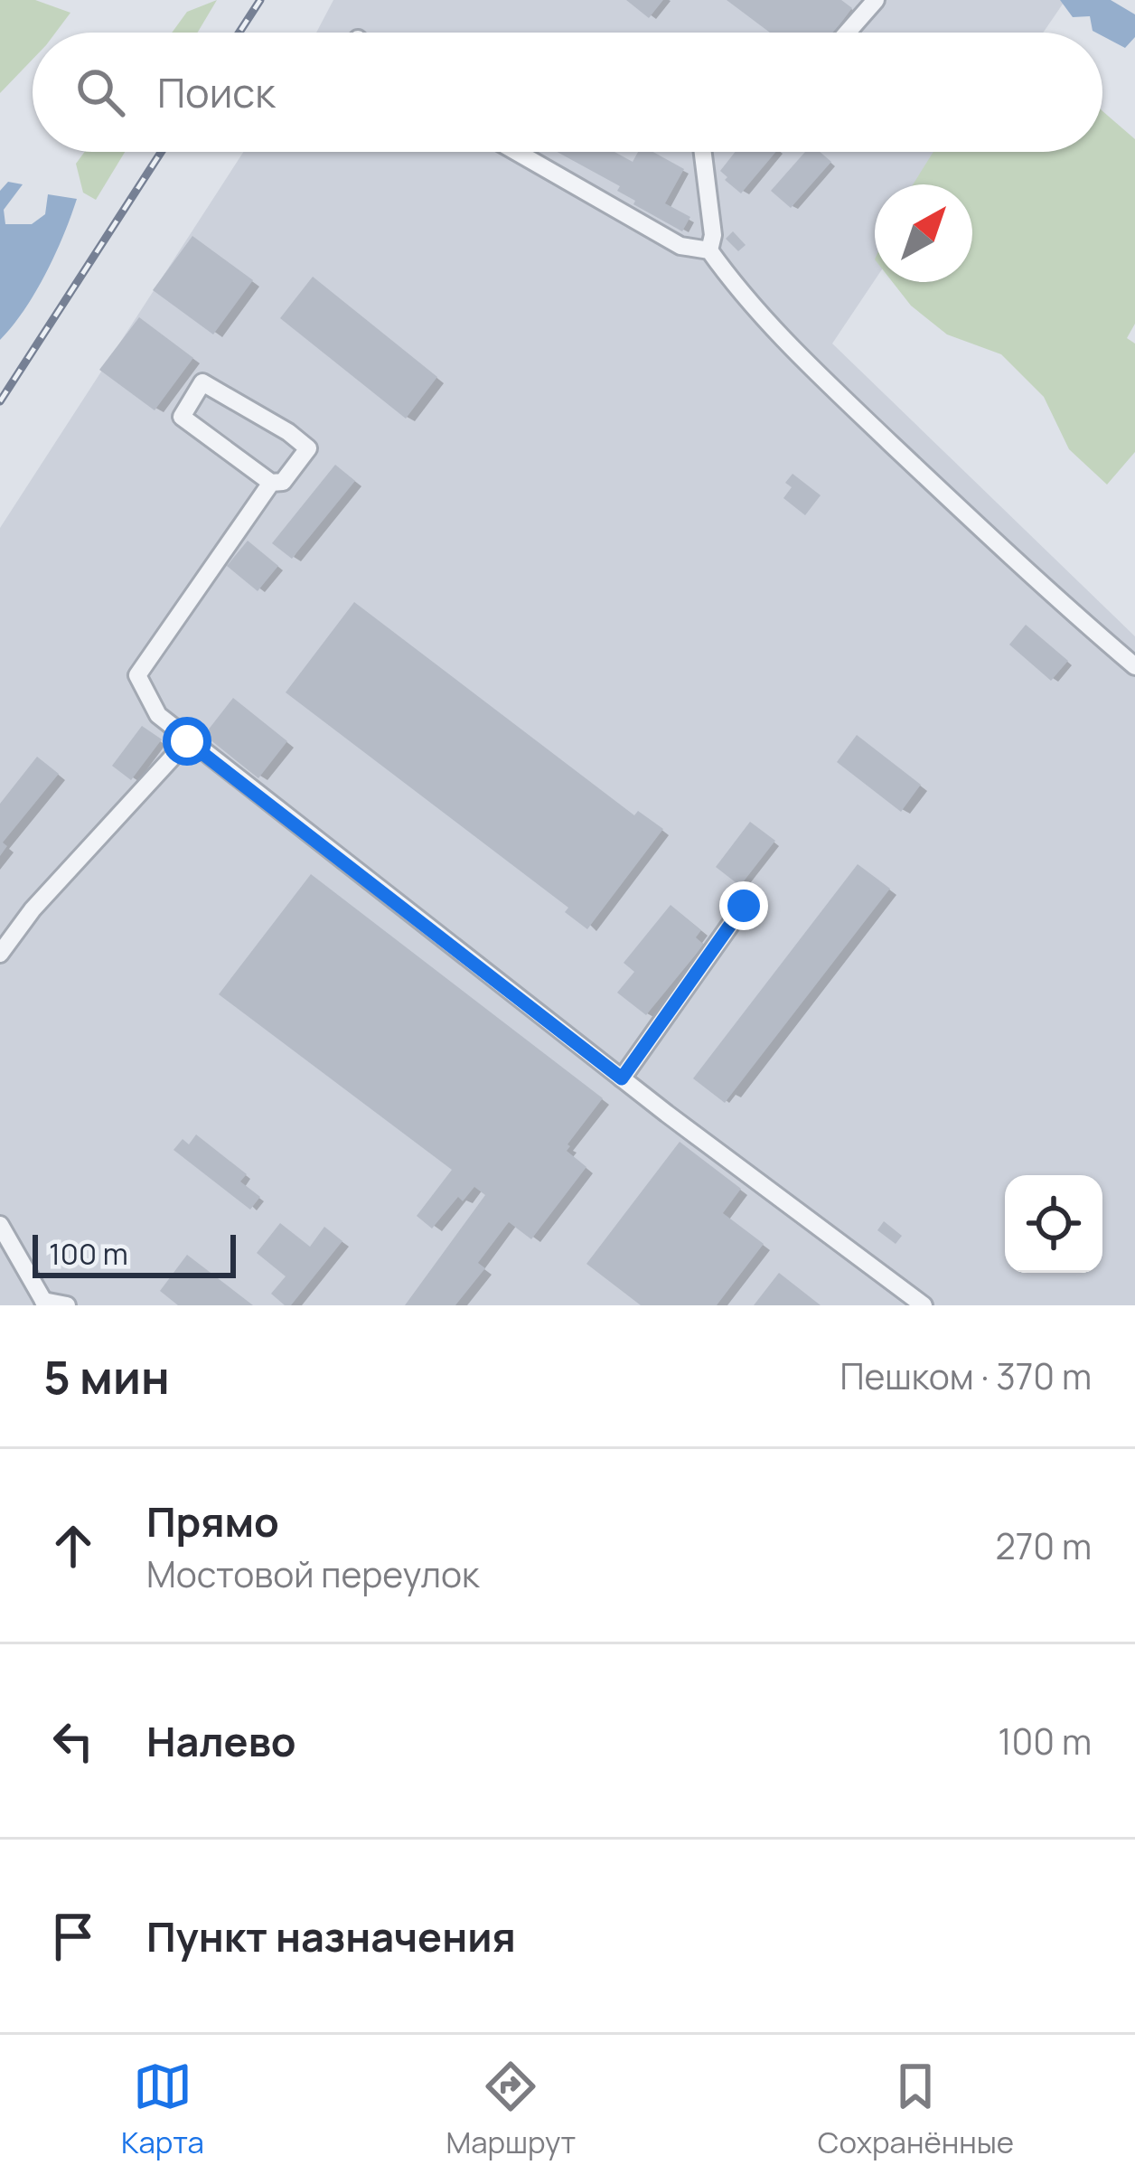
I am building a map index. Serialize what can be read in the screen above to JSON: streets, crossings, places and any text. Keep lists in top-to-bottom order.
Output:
{
  "scale_bar": "100 m",
  "north": "top right",
  "page": {
    "search": "Поиск",
    "scale": "100 m",
    "heading": ["5 мин", "Пешком · 370 m"],
    "list": [
      ["Прямо", "Мостовой переулок", "270 m"],
      ["Налево", "100 m"],
      "Пункт назначения"
    ],
    "nav": ["Карта", "Маршрут", "Сохранённые"]
  }
}
